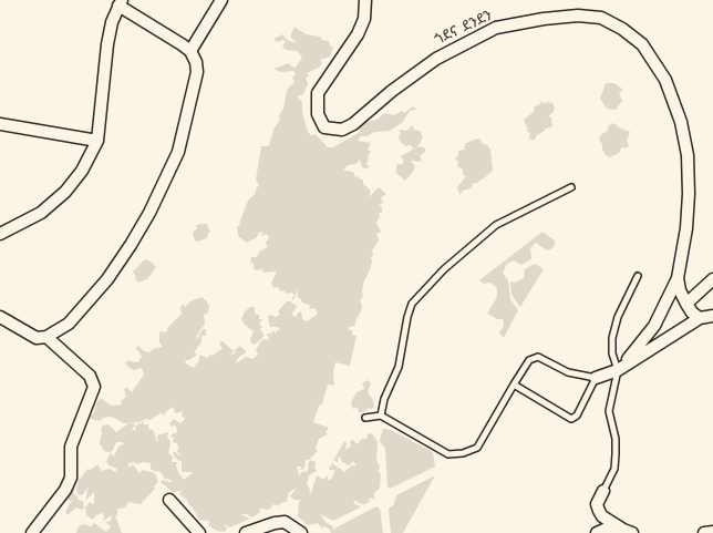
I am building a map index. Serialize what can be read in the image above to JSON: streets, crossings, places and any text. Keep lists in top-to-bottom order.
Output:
{
  "streets": {
    "street": ["ጎደና ደንደን"]
  }
}
